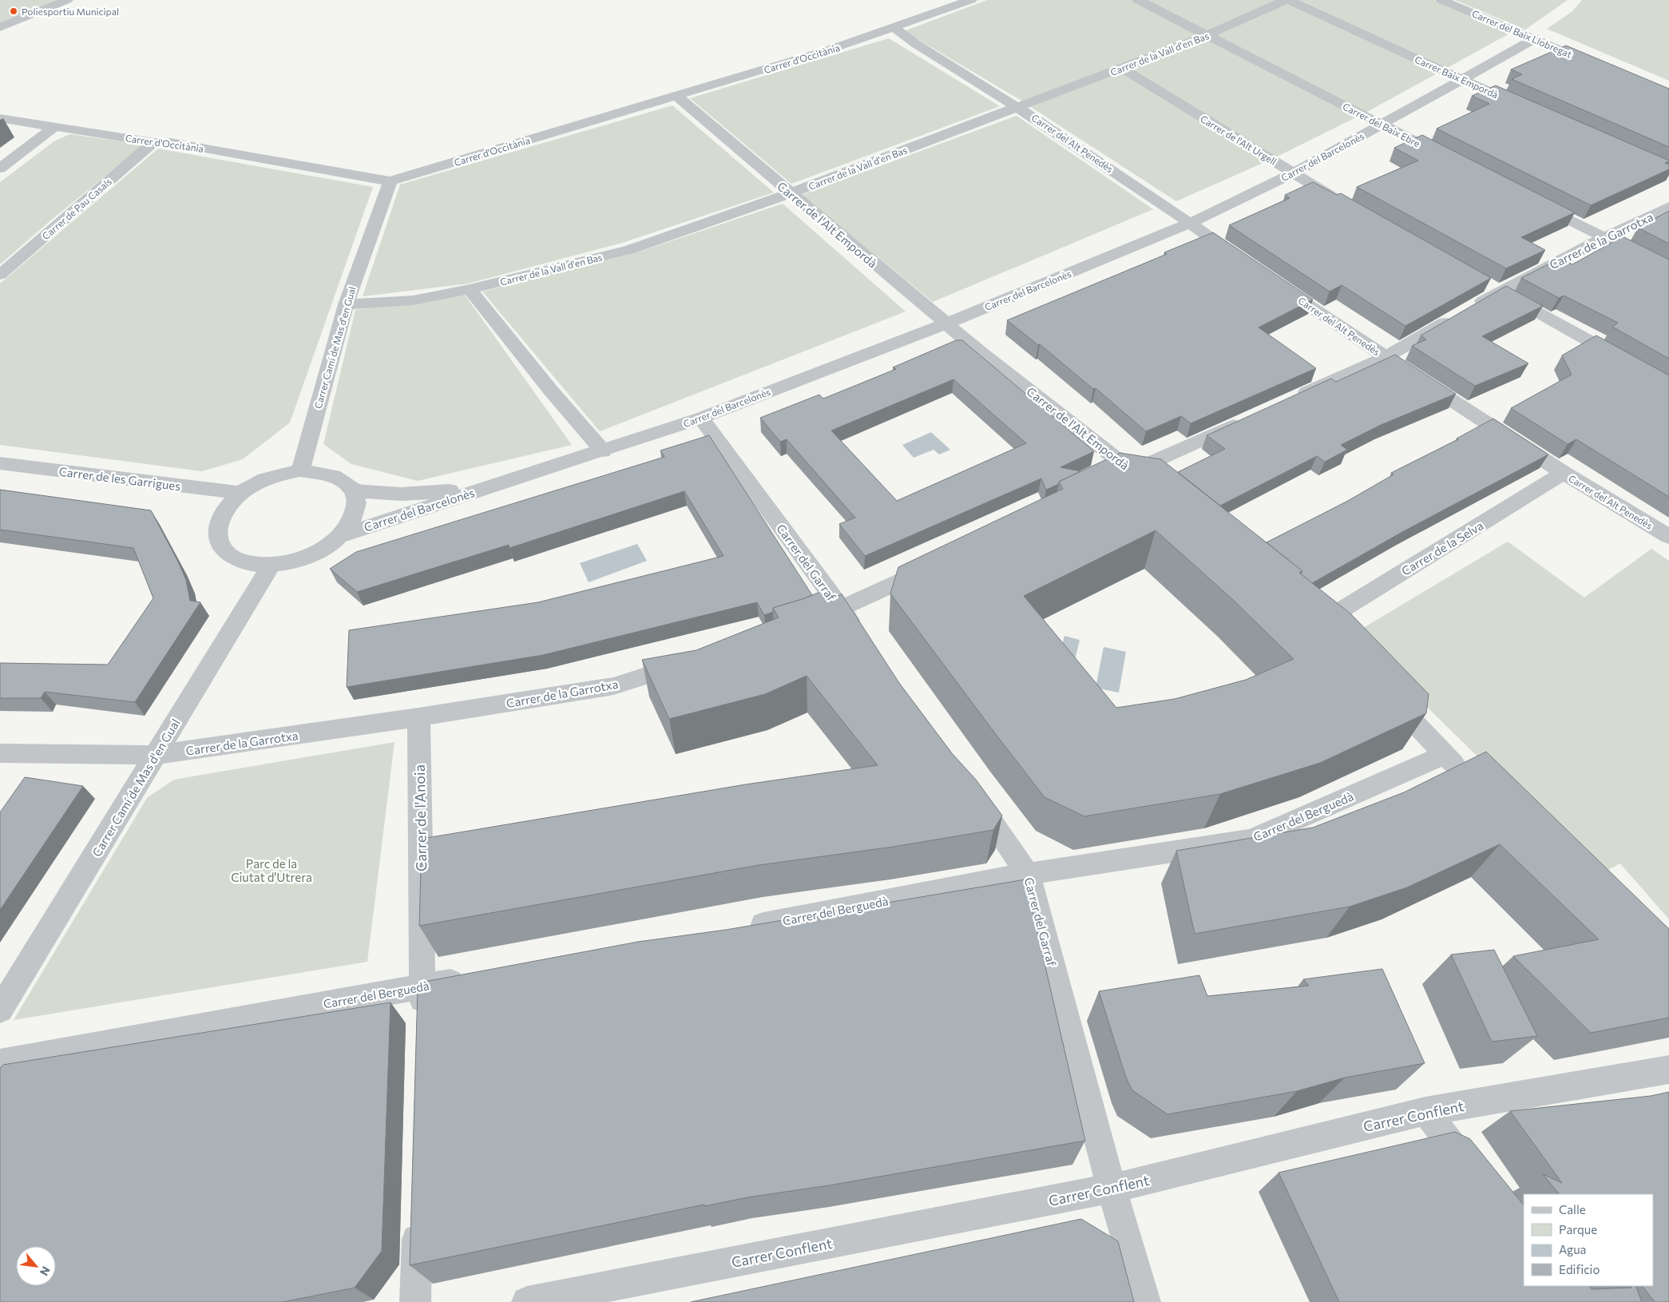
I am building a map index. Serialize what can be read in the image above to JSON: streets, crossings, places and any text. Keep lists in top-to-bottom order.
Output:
{
  "streets": {
    "street": [
      "Carrer del Baix Llobregat",
      "Carrer de la Vall d'en Bas",
      "Carrer d'Occitània",
      "Carrer Baix Empordà",
      "Carrer del Baix Ebre",
      "Carrer de l'Alt Urgell",
      "Carrer del Alt Penedès",
      "Carrer del Barcelonès",
      "Carrer de Pau Casals",
      "Carrer de l'Alt Empordà",
      "Carrer de la Garrotxa",
      "Carrer Camí de Mas d'en Gual",
      "Carrer de les Garrigues",
      "Carrer de la Selva",
      "Carrer del Garraf",
      "Carrer del Berguedà",
      "Carrer de l'Anoia",
      "Carrer Conflent"
    ]
  },
  "crossings": [
    ["Carrer del Baix Llobregat", "Carrer del Barcelonès"],
    ["Carrer de la Vall d'en Bas", "Carrer del Baix Ebre"],
    ["Carrer de la Vall d'en Bas", "Carrer de l'Alt Urgell"],
    ["Carrer de la Vall d'en Bas", "Carrer del Alt Penedès"],
    ["Carrer de la Vall d'en Bas", "Carrer de l'Alt Empordà"],
    ["Carrer de la Vall d'en Bas", "Carrer Camí de Mas d'en Gual"],
    ["Carrer d'Occitània", "Carrer del Alt Penedès"],
    ["Carrer d'Occitània", "Carrer de Pau Casals"],
    ["Carrer d'Occitània", "Carrer de l'Alt Empordà"],
    ["Carrer d'Occitània", "Carrer Camí de Mas d'en Gual"],
    ["Carrer Baix Empordà", "Carrer del Barcelonès"],
    ["Carrer del Baix Ebre", "Carrer del Barcelonès"],
    ["Carrer de l'Alt Urgell", "Carrer del Barcelonès"],
    ["Carrer del Alt Penedès", "Carrer del Barcelonès"],
    ["Carrer del Alt Penedès", "Carrer de la Garrotxa"],
    ["Carrer del Alt Penedès", "Carrer de la Selva"],
    ["Carrer del Barcelonès", "Carrer de l'Alt Empordà"],
    ["Carrer del Barcelonès", "Carrer Camí de Mas d'en Gual"],
    ["Carrer del Barcelonès", "Carrer de les Garrigues"],
    ["Carrer del Barcelonès", "Carrer del Garraf"],
    ["Carrer de la Garrotxa", "Carrer Camí de Mas d'en Gual"],
    ["Carrer de la Garrotxa", "Carrer de l'Anoia"],
    ["Carrer Camí de Mas d'en Gual", "Carrer de les Garrigues"],
    ["Carrer del Garraf", "Carrer del Berguedà"],
    ["Carrer del Garraf", "Carrer Conflent"],
    ["Carrer del Berguedà", "Carrer de l'Anoia"]
  ],
  "parks": ["Parc de la Ciutat d'Utrera"],
  "places": ["Poliesportiu Municipal"],
  "legend": [
    "Calle",
    "Parque",
    "Agua",
    "Edificio"
  ],
  "north": "bottom right"
}
